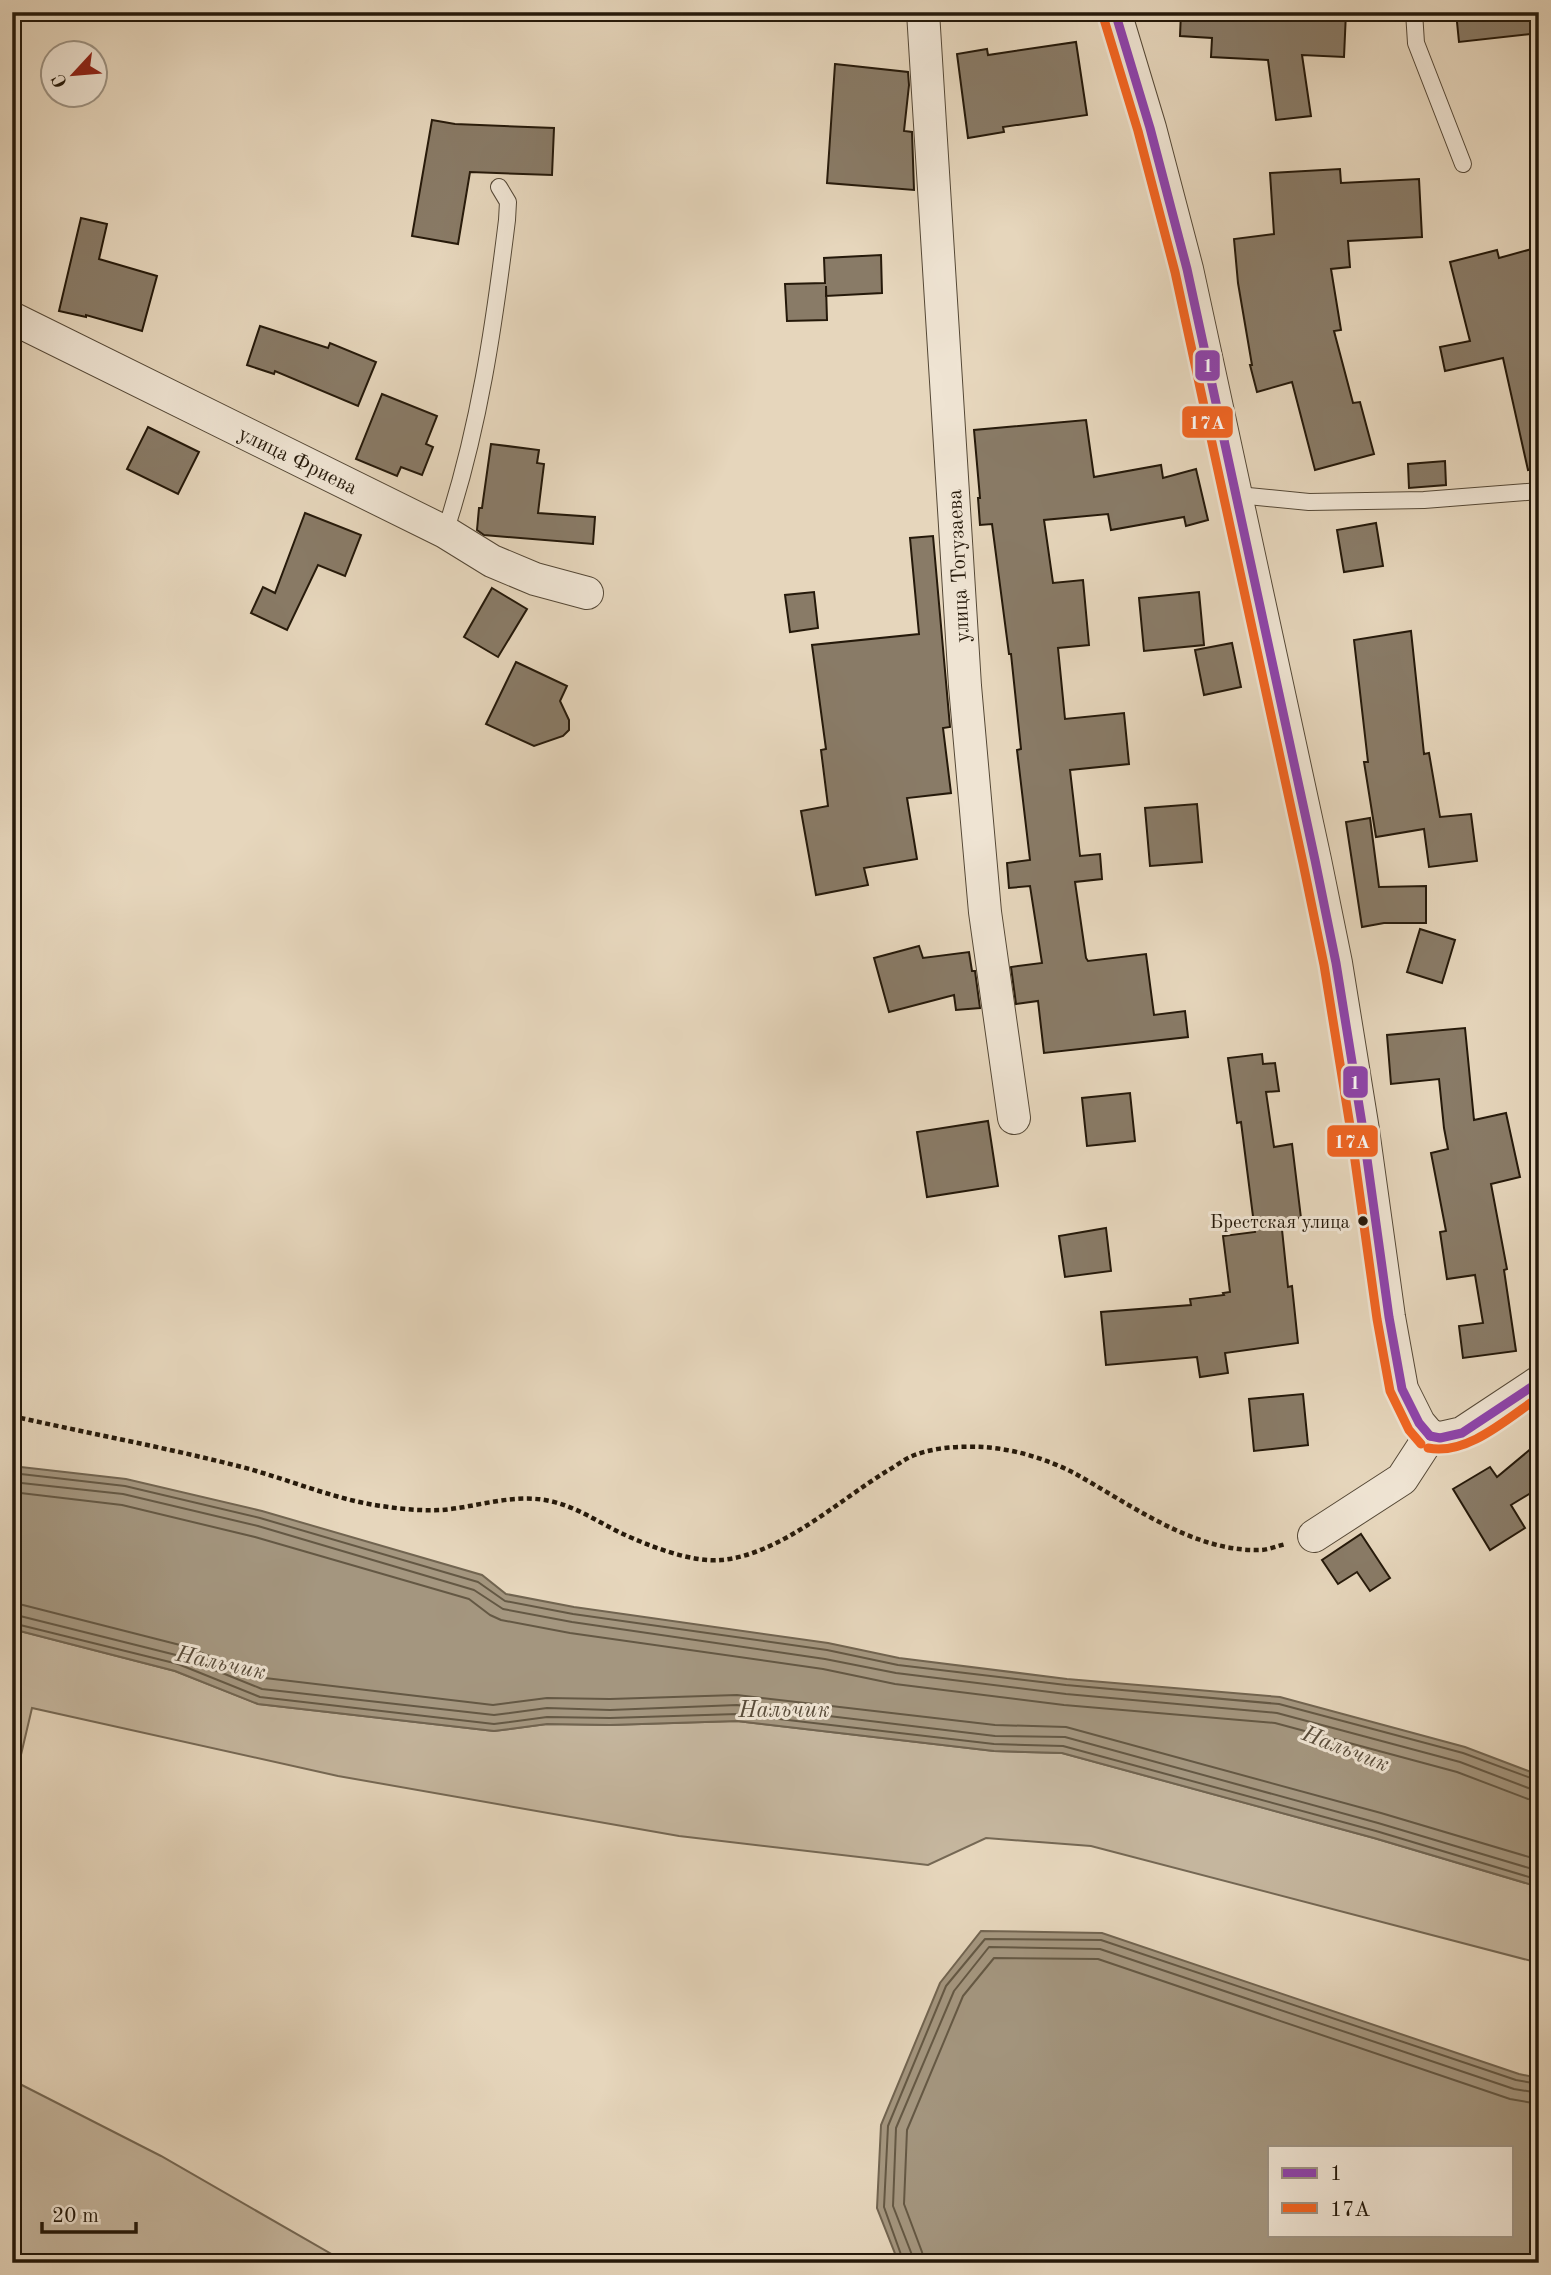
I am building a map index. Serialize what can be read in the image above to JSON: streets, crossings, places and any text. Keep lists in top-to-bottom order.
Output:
{
  "streets": {
    "street": ["улица Фриева", "улица Тогузаева"]
  },
  "water": ["Нальчик"],
  "places": ["Брестская улица"],
  "lines": ["transit line 1", "transit line 17А"],
  "legend": ["1", "17А"],
  "scale_bar": "20 m",
  "north": "bottom left"
}
